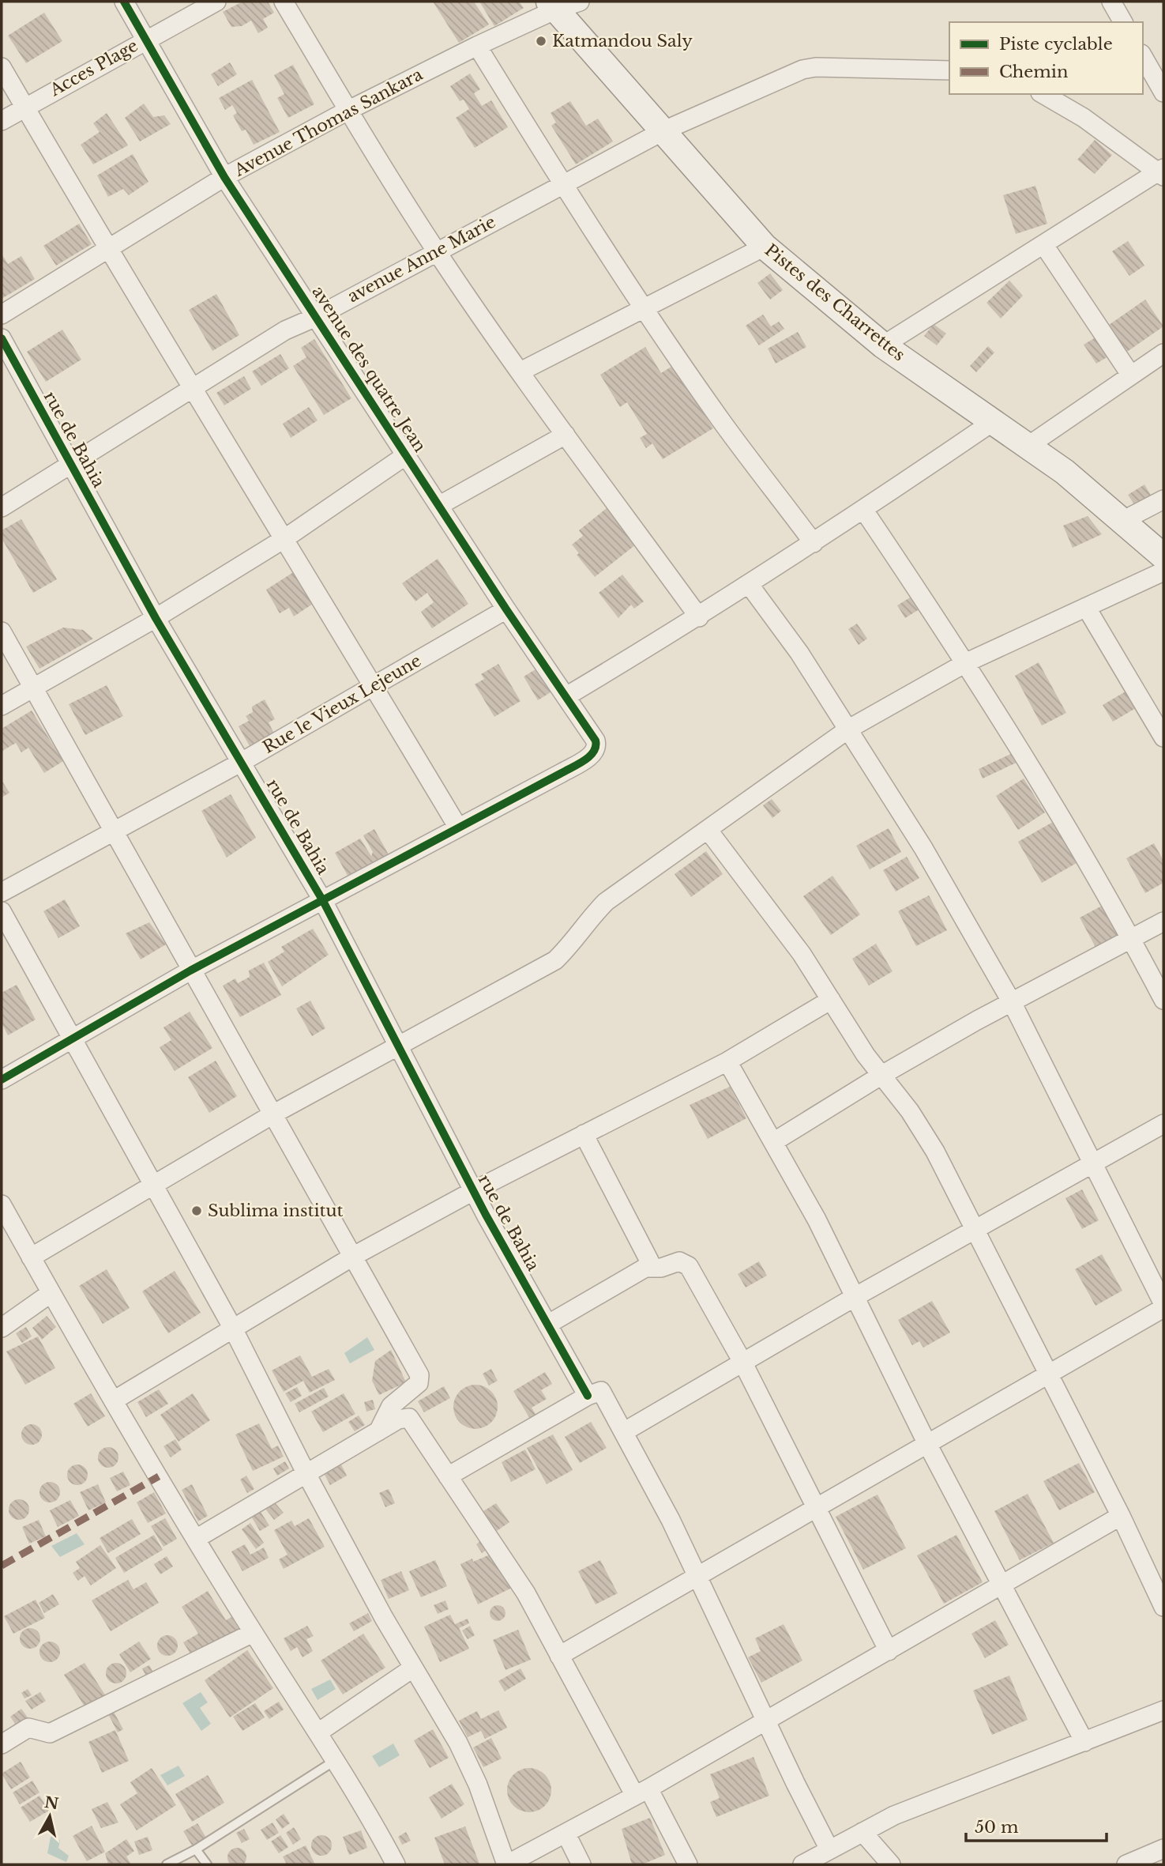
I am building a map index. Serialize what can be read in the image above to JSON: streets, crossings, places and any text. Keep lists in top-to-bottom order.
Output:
{
  "streets": {
    "main road": ["Pistes des Charrettes"],
    "street": [
      "Acces Plage",
      "Avenue Thomas Sankara",
      "avenue Anne Marie",
      "avenue des quatre Jean",
      "rue de Bahia",
      "Rue le Vieux Lejeune"
    ]
  },
  "crossings": [
    ["Acces Plage", "avenue des quatre Jean"],
    ["Avenue Thomas Sankara", "Pistes des Charrettes"],
    ["Avenue Thomas Sankara", "avenue des quatre Jean"],
    ["avenue Anne Marie", "Pistes des Charrettes"],
    ["avenue Anne Marie", "avenue des quatre Jean"],
    ["avenue Anne Marie", "rue de Bahia"],
    ["avenue des quatre Jean", "Rue le Vieux Lejeune"],
    ["rue de Bahia", "Rue le Vieux Lejeune"]
  ],
  "places": ["Katmandou Saly", "Sublima institut"],
  "legend": ["Piste cyclable", "Chemin"],
  "scale_bar": "50 m",
  "north": "top"
}
